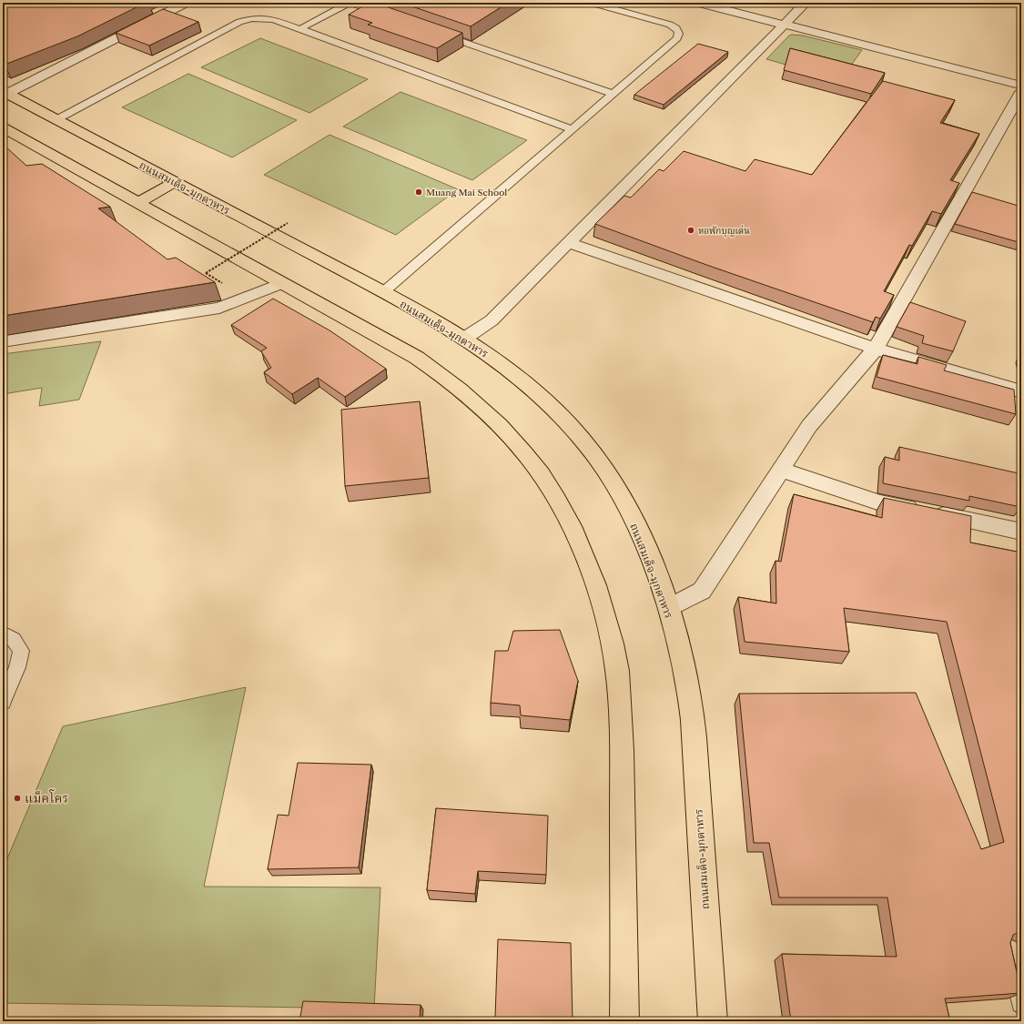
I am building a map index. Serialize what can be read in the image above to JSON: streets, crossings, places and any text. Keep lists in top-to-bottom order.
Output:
{
  "streets": {
    "main road": ["ถนนสมเด็จ-มุกดาหาร"]
  },
  "places": ["Muang Mai School", "หอพักบุญเด่น", "แม็คโคร"]
}
